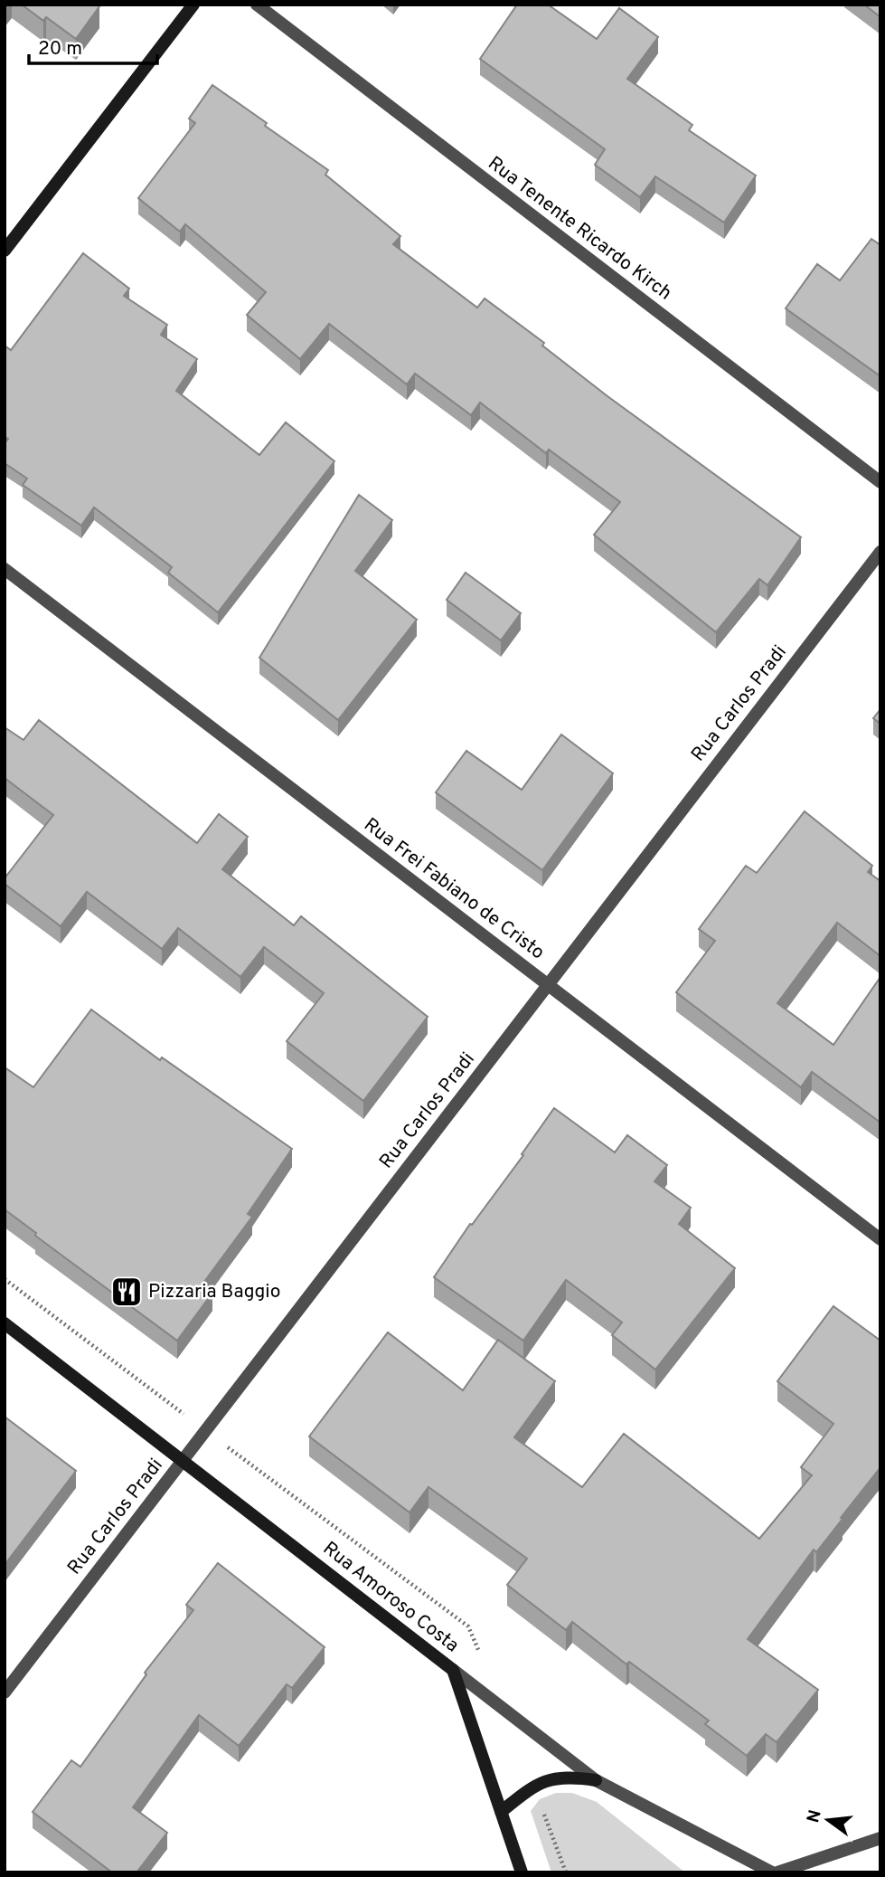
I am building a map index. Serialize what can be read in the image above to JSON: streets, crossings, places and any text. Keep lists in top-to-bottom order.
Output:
{
  "streets": {
    "street": [
      "Rua Tenente Ricardo Kirch",
      "Rua Carlos Pradi",
      "Rua Frei Fabiano de Cristo",
      "Rua Amoroso Costa"
    ]
  },
  "crossings": [
    ["Rua Carlos Pradi", "Rua Frei Fabiano de Cristo"],
    ["Rua Carlos Pradi", "Rua Amoroso Costa"]
  ],
  "places": {
    "restaurant": ["Pizzaria Baggio"]
  },
  "scale_bar": "20 m",
  "north": "left"
}
